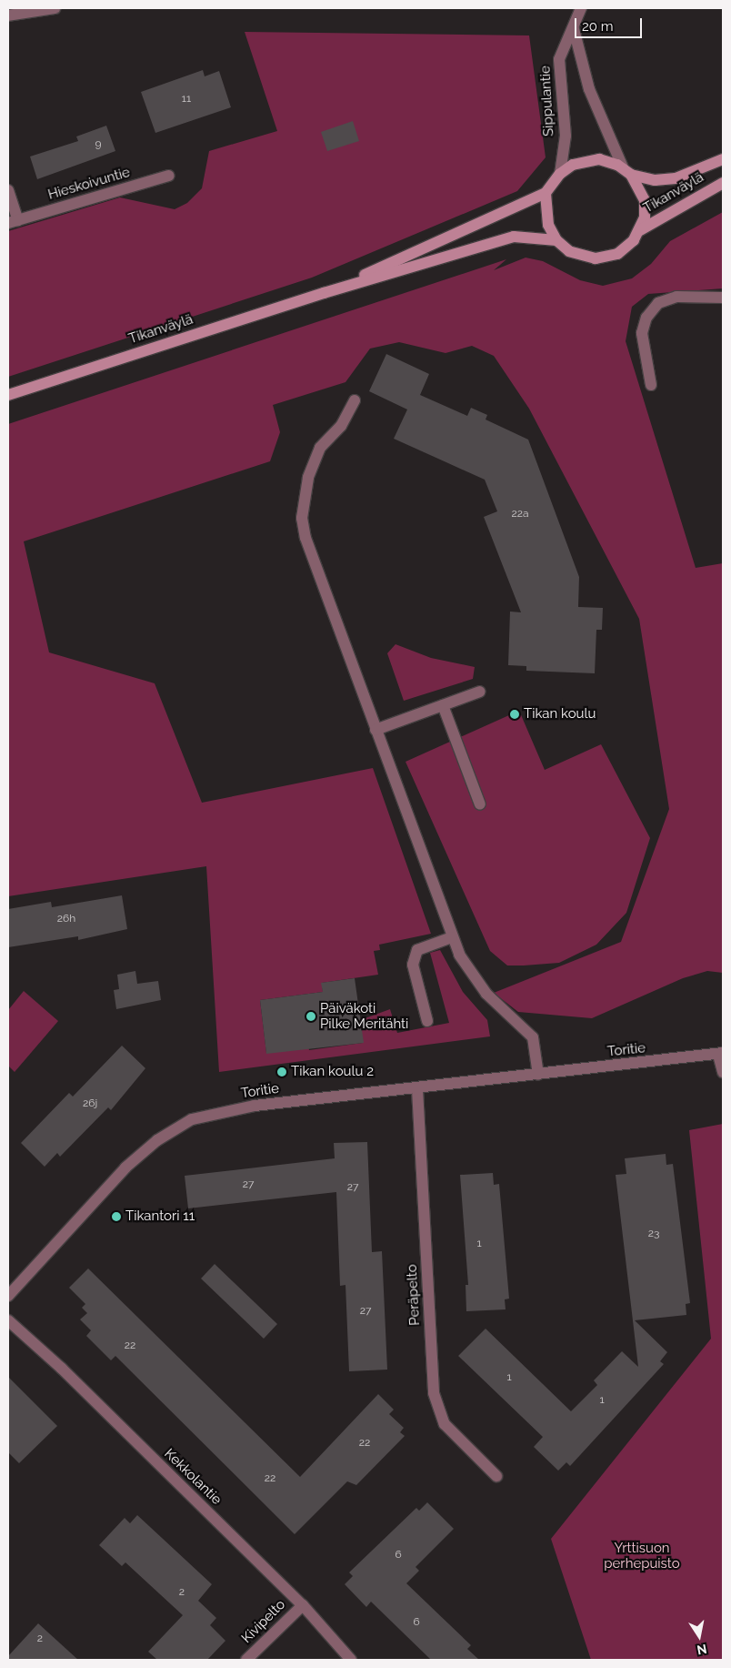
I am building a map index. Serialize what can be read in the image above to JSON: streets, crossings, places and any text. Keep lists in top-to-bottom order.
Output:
{
  "streets": {
    "main road": ["Tikanväylä"],
    "street": [
      "Sippulantie",
      "Hieskoivuntie",
      "Toritie",
      "Peräpelto",
      "Kekkolantie",
      "Kivipelto"
    ]
  },
  "crossings": [
    ["Sippulantie", "Tikanväylä"],
    ["Toritie", "Peräpelto"],
    ["Kekkolantie", "Kivipelto"]
  ],
  "parks": ["Yrttisuon perhepuisto"],
  "places": [
    "Tikan koulu",
    "Päiväkoti Pilke Meritähti",
    "Tikan koulu 2",
    "Tikantori 11"
  ],
  "house_numbers": [
    "11",
    "9",
    "22a",
    "26h",
    "26j",
    "27",
    "27",
    "23",
    "1",
    "27",
    "22",
    "1",
    "1",
    "22",
    "22",
    "6",
    "2",
    "6",
    "2"
  ],
  "scale_bar": "20 m",
  "north": "bottom"
}
